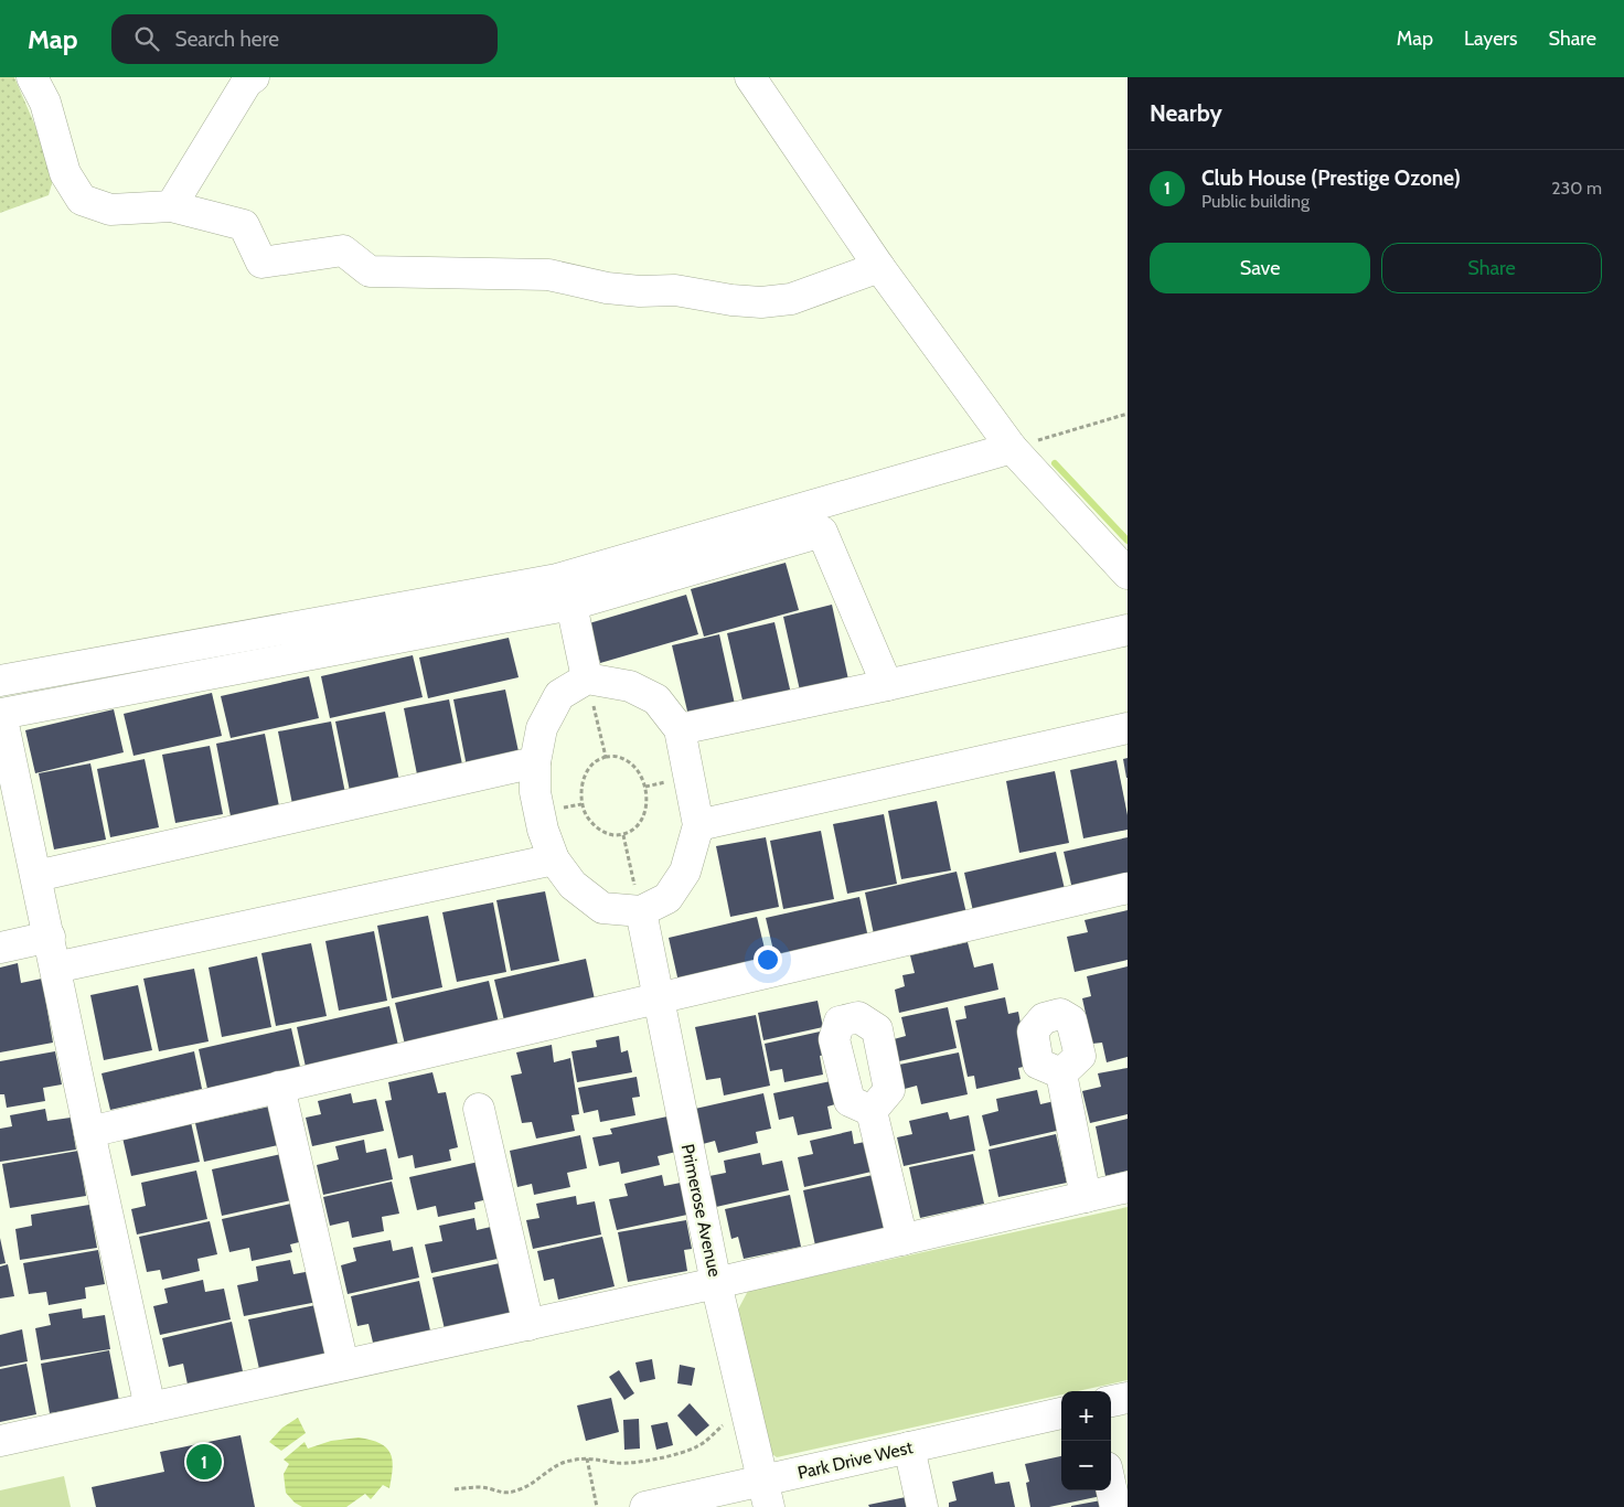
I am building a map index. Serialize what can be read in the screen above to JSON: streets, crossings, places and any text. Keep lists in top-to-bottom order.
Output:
{
  "streets": {
    "street": ["Primerose Avenue", "Park Drive West"]
  },
  "crossings": [
    ["Primerose Avenue", "Park Drive West"]
  ],
  "page": {
    "header": "Map",
    "search": "Search here",
    "nav": ["Map", "Layers", "Share"],
    "heading": "Nearby",
    "list": [
      {
        "mark": "1",
        "name": "Club House (Prestige Ozone)",
        "note": "Public building",
        "value": "230 m"
      }
    ],
    "buttons": ["Save", "Share"],
    "map_buttons": ["+", "−"],
    "pins": "1"
  }
}
